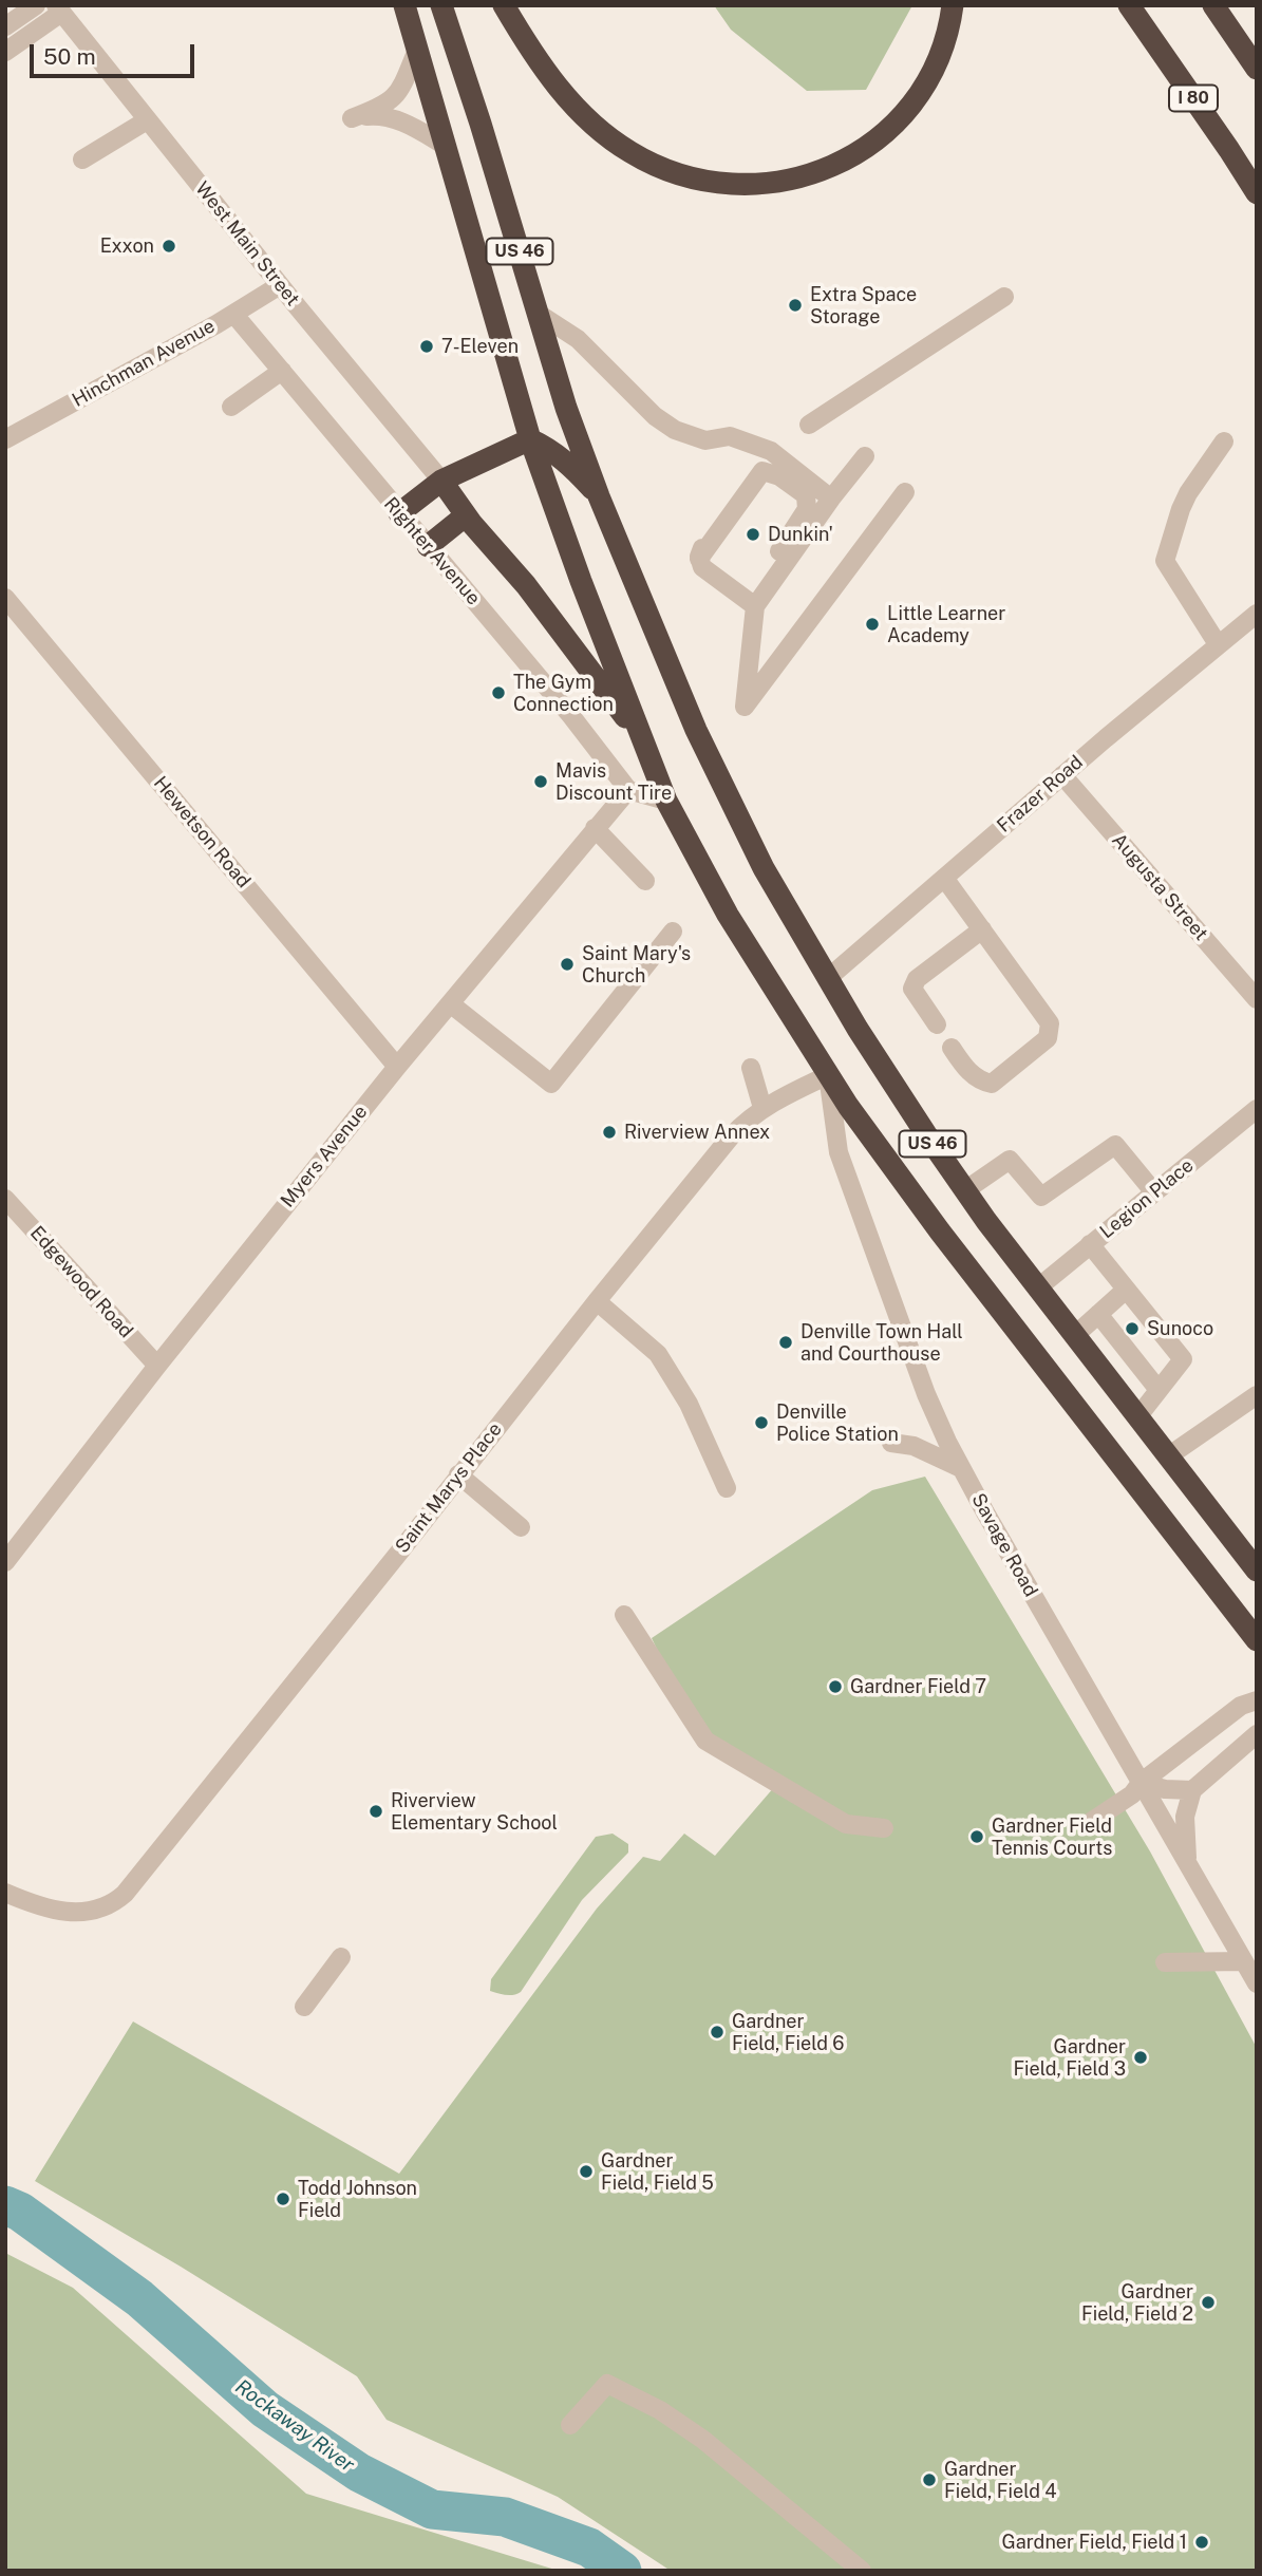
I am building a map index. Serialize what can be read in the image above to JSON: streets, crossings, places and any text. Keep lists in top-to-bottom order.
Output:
{
  "streets": {
    "highway": ["I 80", "US 46"],
    "street": [
      "West Main Street",
      "Hinchman Avenue",
      "Righter Avenue",
      "Frazer Road",
      "Hewetson Road",
      "Augusta Street",
      "Myers Avenue",
      "Legion Place",
      "Edgewood Road",
      "Saint Marys Place",
      "Savage Road"
    ]
  },
  "crossings": [
    ["West Main Street", "Hinchman Avenue"],
    ["US 46", "Frazer Road"],
    ["US 46", "Legion Place"],
    ["US 46", "Saint Marys Place"],
    ["US 46", "Savage Road"],
    ["Hinchman Avenue", "Righter Avenue"],
    ["Righter Avenue", "Myers Avenue"],
    ["Frazer Road", "Augusta Street"],
    ["Hewetson Road", "Myers Avenue"],
    ["Myers Avenue", "Edgewood Road"],
    ["Saint Marys Place", "Savage Road"]
  ],
  "water": ["Rockaway River"],
  "places": [
    "Exxon",
    "Extra Space Storage",
    "7-Eleven",
    "Dunkin'",
    "Little Learner Academy",
    "The Gym Connection",
    "Mavis Discount Tire",
    "Saint Mary's Church",
    "Riverview Annex",
    "Sunoco",
    "Denville Town Hall and Courthouse",
    "Denville Police Station",
    "Gardner Field 7",
    "Riverview Elementary School",
    "Gardner Field Tennis Courts",
    "Gardner Field, Field 6",
    "Gardner Field, Field 3",
    "Gardner Field, Field 5",
    "Todd Johnson Field",
    "Gardner Field, Field 2",
    "Gardner Field, Field 4",
    "Gardner Field, Field 1"
  ],
  "scale_bar": "50 m"
}
